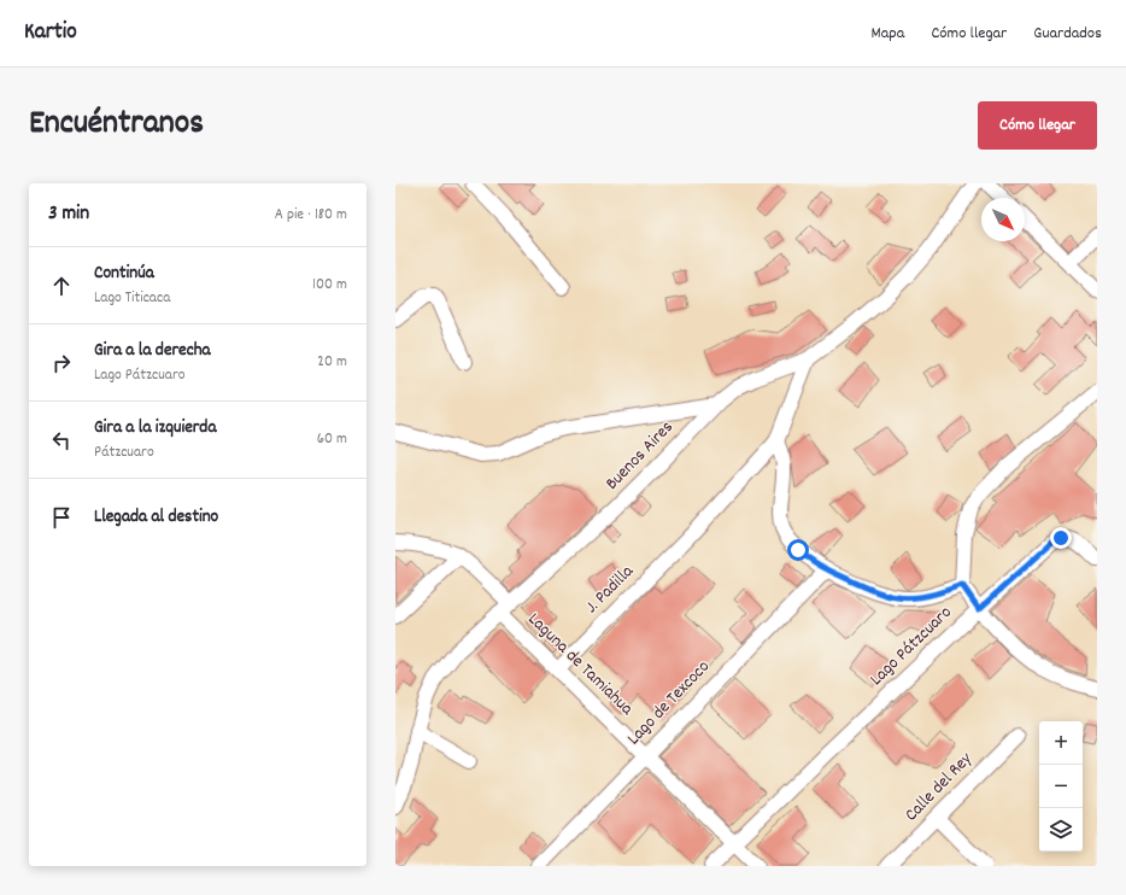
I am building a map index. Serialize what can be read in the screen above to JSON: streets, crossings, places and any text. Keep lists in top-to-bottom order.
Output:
{
  "streets": {
    "street": [
      "Buenos Aires",
      "J. Padilla",
      "Lago Pátzcuaro",
      "Laguna de Tamiahua",
      "Lago de Texcoco",
      "Calle del Rey"
    ]
  },
  "crossings": [
    ["Buenos Aires", "Laguna de Tamiahua"],
    ["J. Padilla", "Laguna de Tamiahua"],
    ["Lago Pátzcuaro", "Laguna de Tamiahua"],
    ["Laguna de Tamiahua", "Lago de Texcoco"]
  ],
  "north": "bottom right",
  "page": {
    "header": "Kartio",
    "nav": ["Mapa", "Cómo llegar", "Guardados"],
    "title": "Encuéntranos",
    "buttons": "Cómo llegar",
    "heading": ["3 min", "A pie · 180 m"],
    "list": [
      ["Continúa", "Lago Titicaca", "100 m"],
      ["Gira a la derecha", "Lago Pátzcuaro", "20 m"],
      ["Gira a la izquierda", "Pátzcuaro", "60 m"],
      "Llegada al destino"
    ],
    "map_buttons": ["+", "−"]
  }
}
